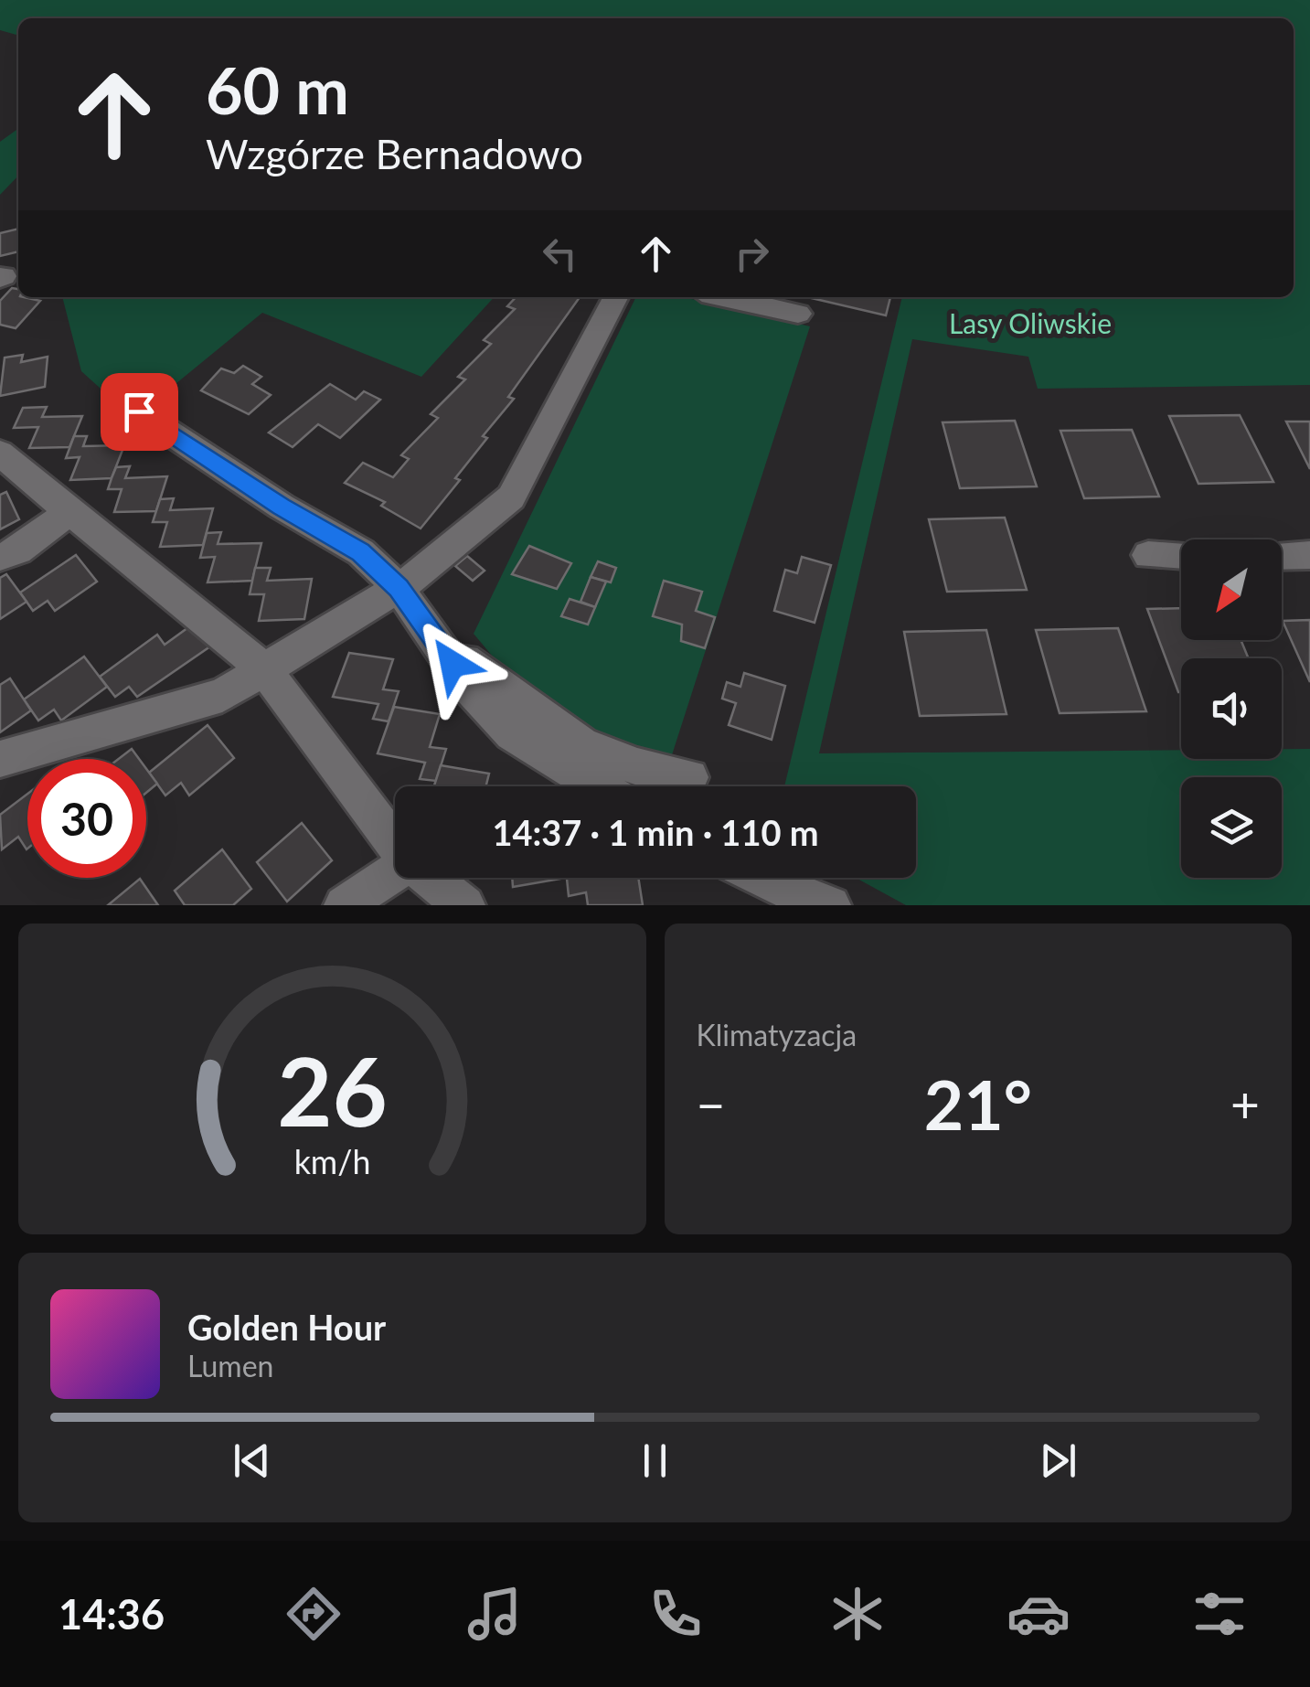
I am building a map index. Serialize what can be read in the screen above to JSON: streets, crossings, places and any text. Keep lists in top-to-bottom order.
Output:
{
  "parks": ["Lasy Oliwskie"],
  "north": "bottom left",
  "page": {
    "turn": ["60 m", "Wzgórze Bernadowo"],
    "limit": "30",
    "trip": "14:37 · 1 min · 110 m",
    "tile": "Klimatyzacja",
    "heat": ["−", "21°", "+"],
    "song": ["Golden Hour", "Lumen"],
    "tabs": "14:36",
    "gauge": ["26", "km/h"]
  }
}
